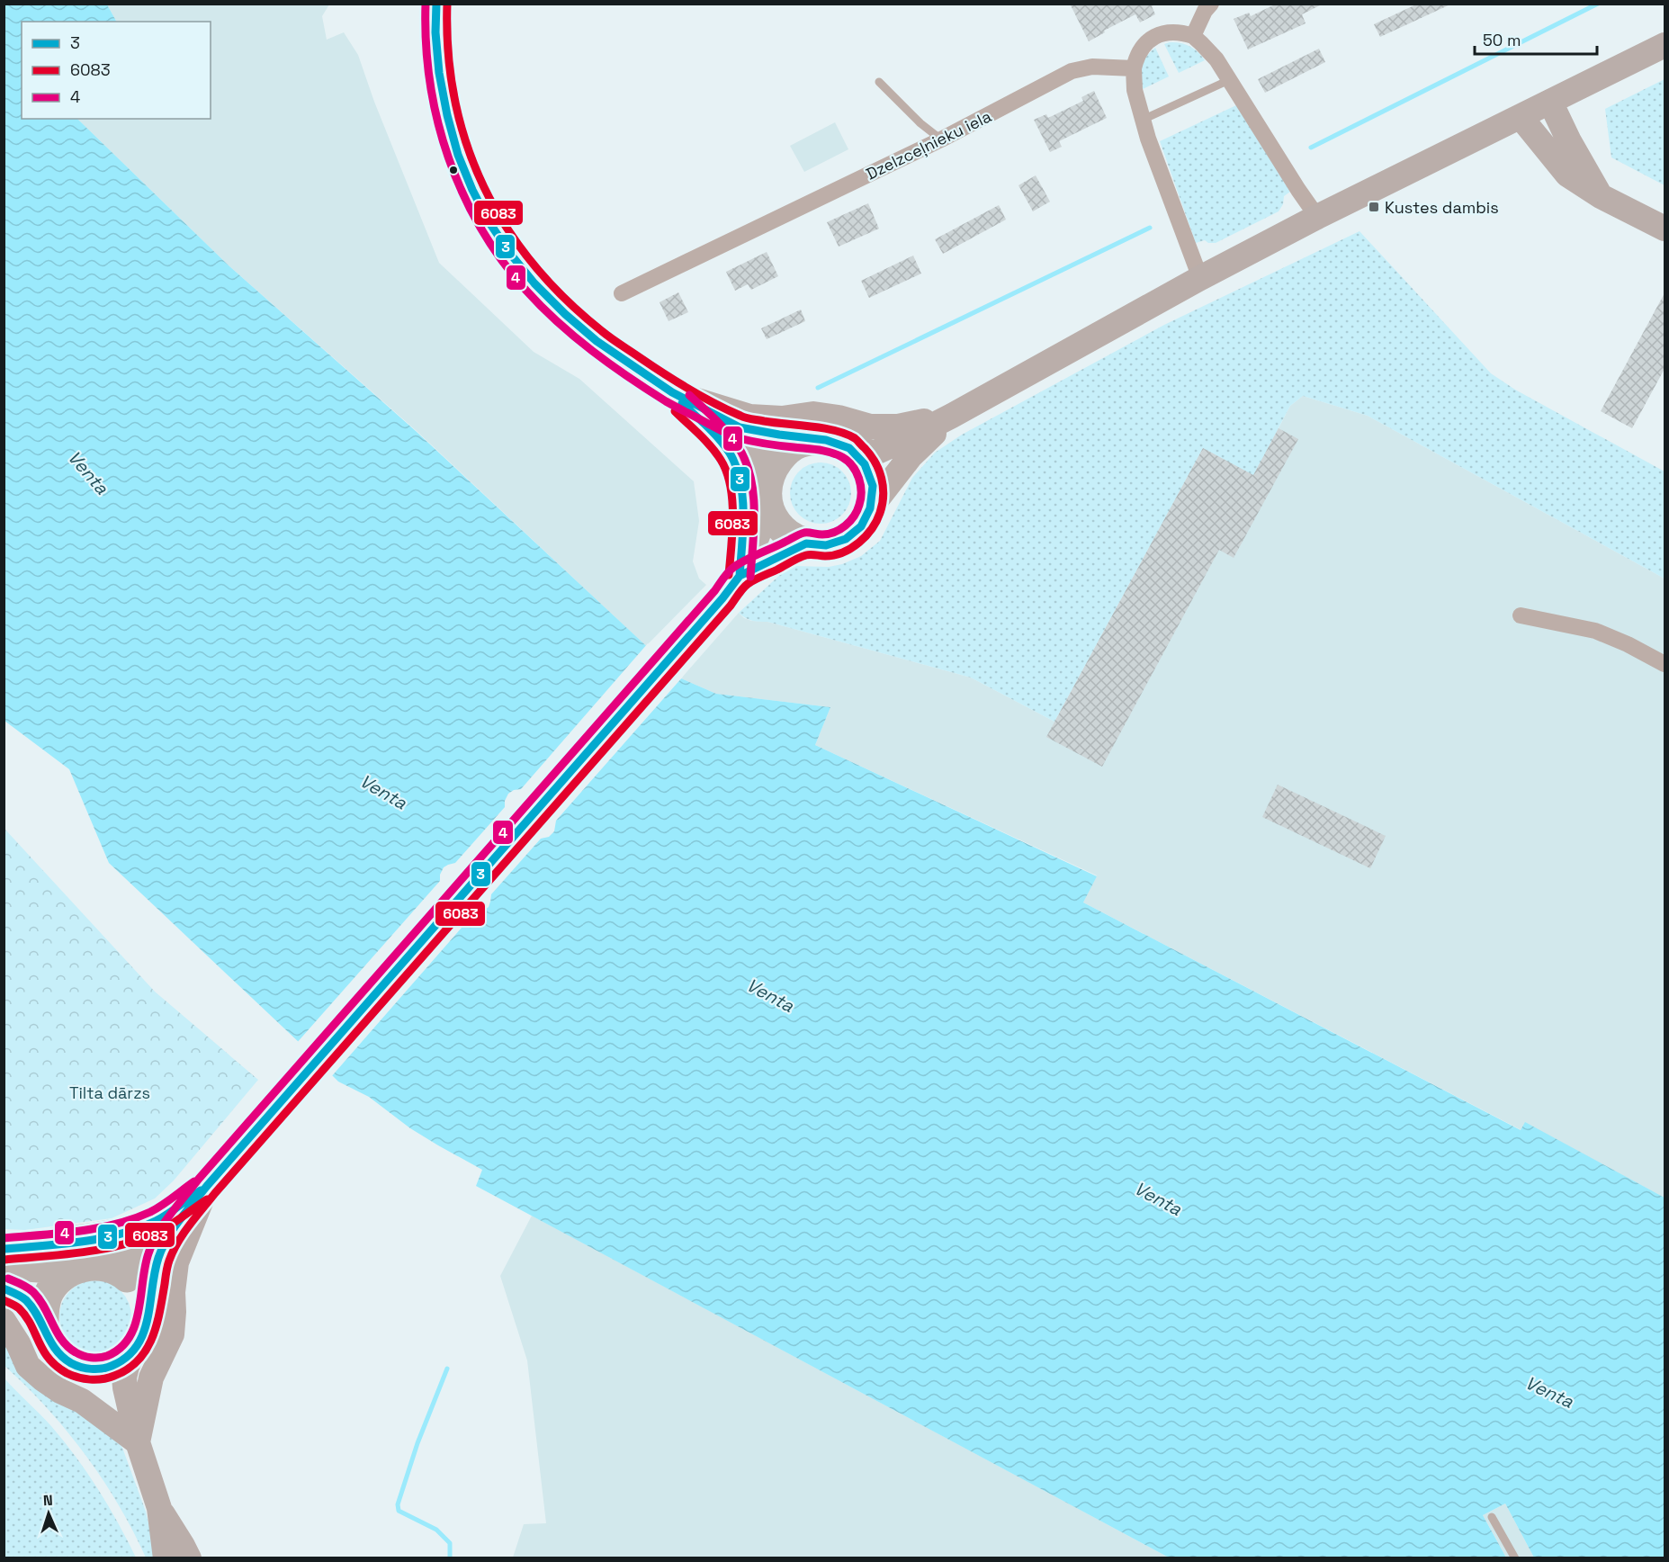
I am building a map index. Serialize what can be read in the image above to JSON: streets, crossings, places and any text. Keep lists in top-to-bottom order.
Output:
{
  "streets": {
    "street": ["Dzelzceļnieku iela"]
  },
  "water": ["Venta"],
  "parks": ["Tilta dārzs"],
  "places": {
    "transit": ["Kustes dambis"]
  },
  "lines": ["transit line 3", "transit line 6083", "transit line 4"],
  "legend": ["3", "6083", "4"],
  "scale_bar": "50 m",
  "north": "top"
}
